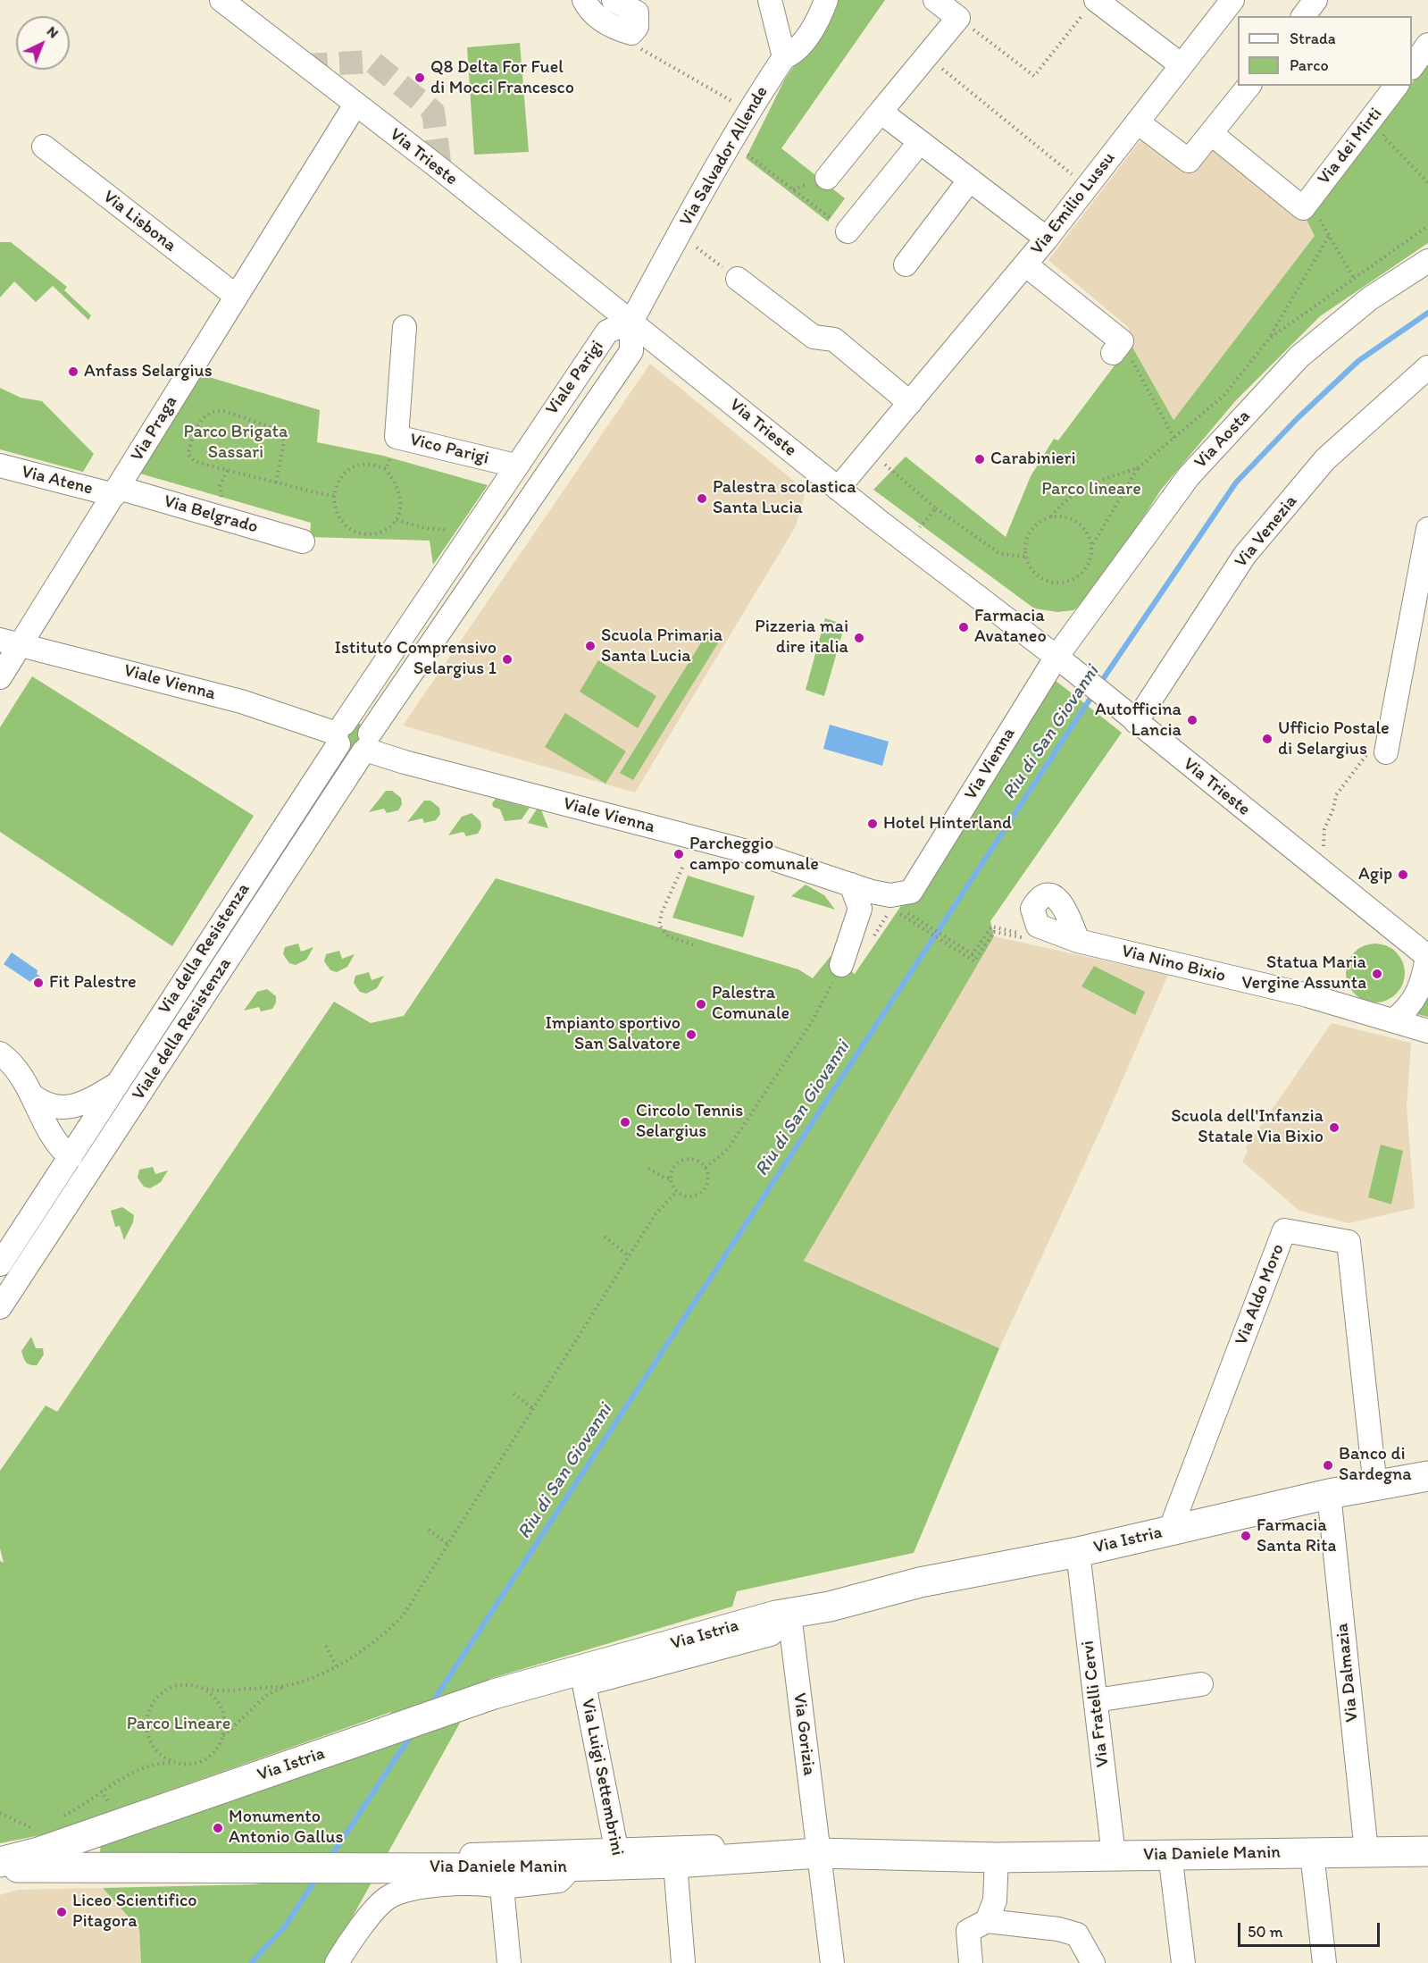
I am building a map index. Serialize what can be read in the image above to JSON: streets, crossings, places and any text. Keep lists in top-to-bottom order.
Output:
{
  "streets": {
    "main road": ["Via Istria", "Via Daniele Manin"],
    "street": [
      "Via dei Mirti",
      "Via Salvador Allende",
      "Via Trieste",
      "Via Emilio Lussu",
      "Via Lisbona",
      "Viale Parigi",
      "Via Praga",
      "Via Aosta",
      "Vico Parigi",
      "Via Atene",
      "Via Belgrado",
      "Via Venezia",
      "Viale Vienna",
      "Via Vienna",
      "Via della Resistenza",
      "Via Nino Bixio",
      "Viale della Resistenza",
      "Via Aldo Moro",
      "Via Dalmazia",
      "Via Fratelli Cervi",
      "Via Gorizia",
      "Via Luigi Settembrini"
    ]
  },
  "crossings": [
    ["Via Salvador Allende", "Via Trieste"],
    ["Via Salvador Allende", "Viale Parigi"],
    ["Via Trieste", "Via Emilio Lussu"],
    ["Via Trieste", "Viale Parigi"],
    ["Via Trieste", "Via Praga"],
    ["Via Trieste", "Via Aosta"],
    ["Via Trieste", "Via Venezia"],
    ["Via Trieste", "Via Vienna"],
    ["Via Lisbona", "Via Praga"],
    ["Viale Parigi", "Vico Parigi"],
    ["Viale Parigi", "Viale Vienna"],
    ["Viale Parigi", "Via della Resistenza"],
    ["Viale Parigi", "Viale della Resistenza"],
    ["Via Praga", "Via Atene"],
    ["Via Praga", "Via Belgrado"],
    ["Via Praga", "Viale Vienna"],
    ["Via Aosta", "Via Vienna"],
    ["Via Atene", "Via Belgrado"],
    ["Viale Vienna", "Via Vienna"],
    ["Viale Vienna", "Via della Resistenza"],
    ["Viale Vienna", "Viale della Resistenza"],
    ["Via Aldo Moro", "Via Istria"],
    ["Via Istria", "Via Dalmazia"],
    ["Via Istria", "Via Fratelli Cervi"],
    ["Via Istria", "Via Gorizia"],
    ["Via Istria", "Via Luigi Settembrini"],
    ["Via Istria", "Via Daniele Manin"],
    ["Via Dalmazia", "Via Daniele Manin"],
    ["Via Fratelli Cervi", "Via Daniele Manin"],
    ["Via Gorizia", "Via Luigi Settembrini"],
    ["Via Gorizia", "Via Daniele Manin"],
    ["Via Luigi Settembrini", "Via Daniele Manin"]
  ],
  "water": ["Riu di San Giovanni"],
  "parks": ["Parco Brigata Sassari", "Parco lineare", "Parco Lineare"],
  "places": [
    "Q8 Delta For Fuel di Mocci Francesco",
    "Anfass Selargius",
    "Carabinieri",
    "Palestra scolastica Santa Lucia",
    "Farmacia Avataneo",
    "Pizzeria mai dire italia",
    "Scuola Primaria Santa Lucia",
    "Istituto Comprensivo Selargius 1",
    "Autofficina Lancia",
    "Ufficio Postale di Selargius",
    "Hotel Hinterland",
    "Parcheggio campo comunale",
    "Agip",
    "Statua Maria Vergine Assunta",
    "Fit Palestre",
    "Palestra Comunale",
    "Impianto sportivo San Salvatore",
    "Circolo Tennis Selargius",
    "Scuola dell'Infanzia Statale Via Bixio",
    "Banco di Sardegna",
    "Farmacia Santa Rita",
    "Monumento Antonio Gallus",
    "Liceo Scientifico Pitagora"
  ],
  "legend": ["Strada", "Parco"],
  "scale_bar": "50 m",
  "north": "top right"
}
